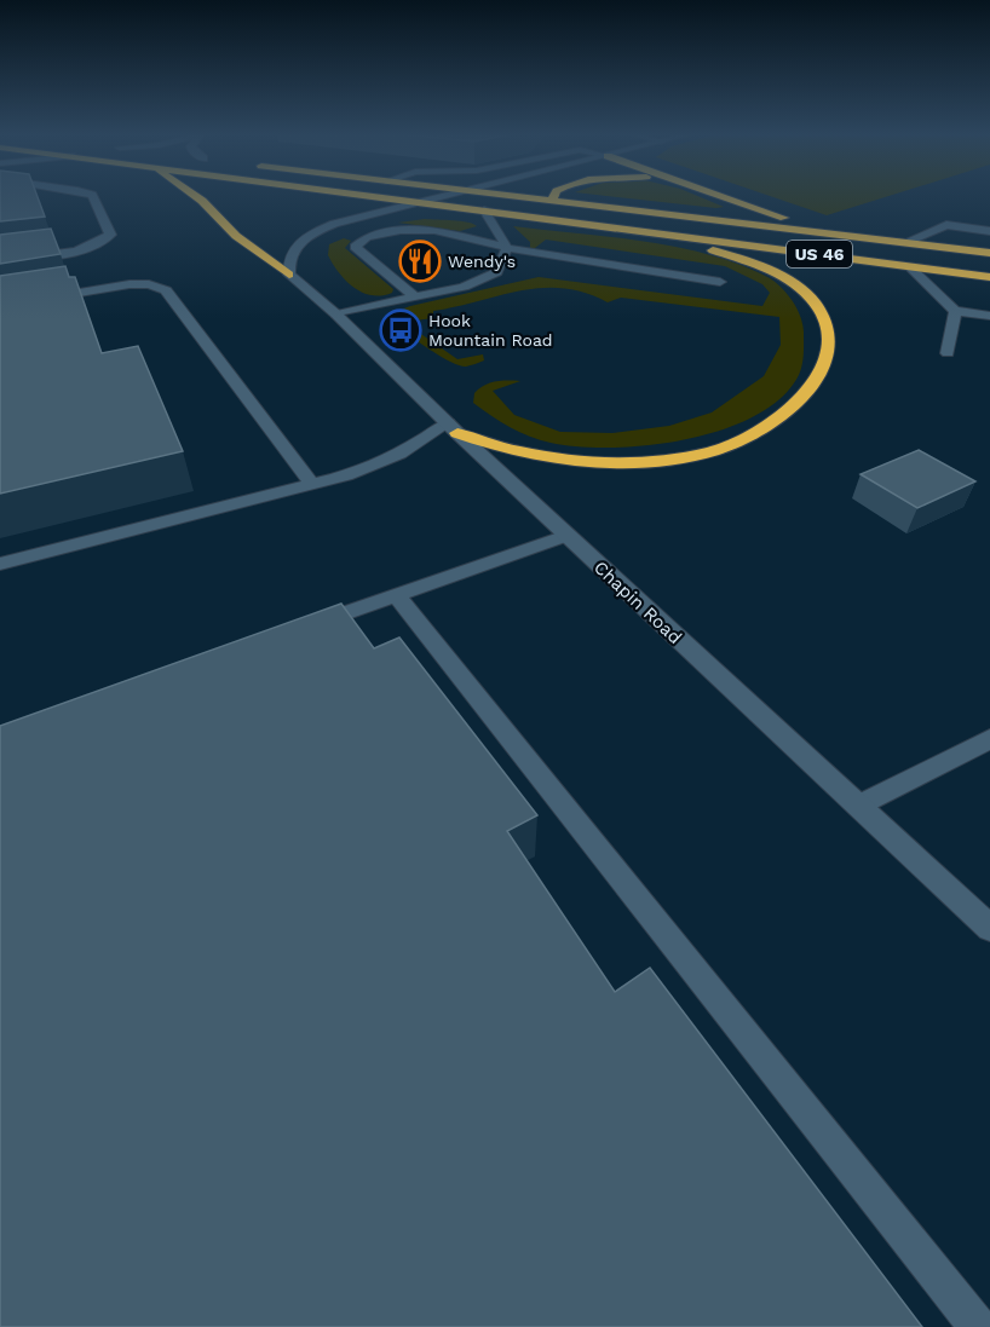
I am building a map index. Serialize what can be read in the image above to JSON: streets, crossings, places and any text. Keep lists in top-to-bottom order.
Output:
{
  "streets": {
    "highway": ["US 46"],
    "main road": ["Chapin Road"]
  },
  "places": {
    "restaurant": ["Wendy's"],
    "bus stop": ["Hook Mountain Road"]
  }
}
